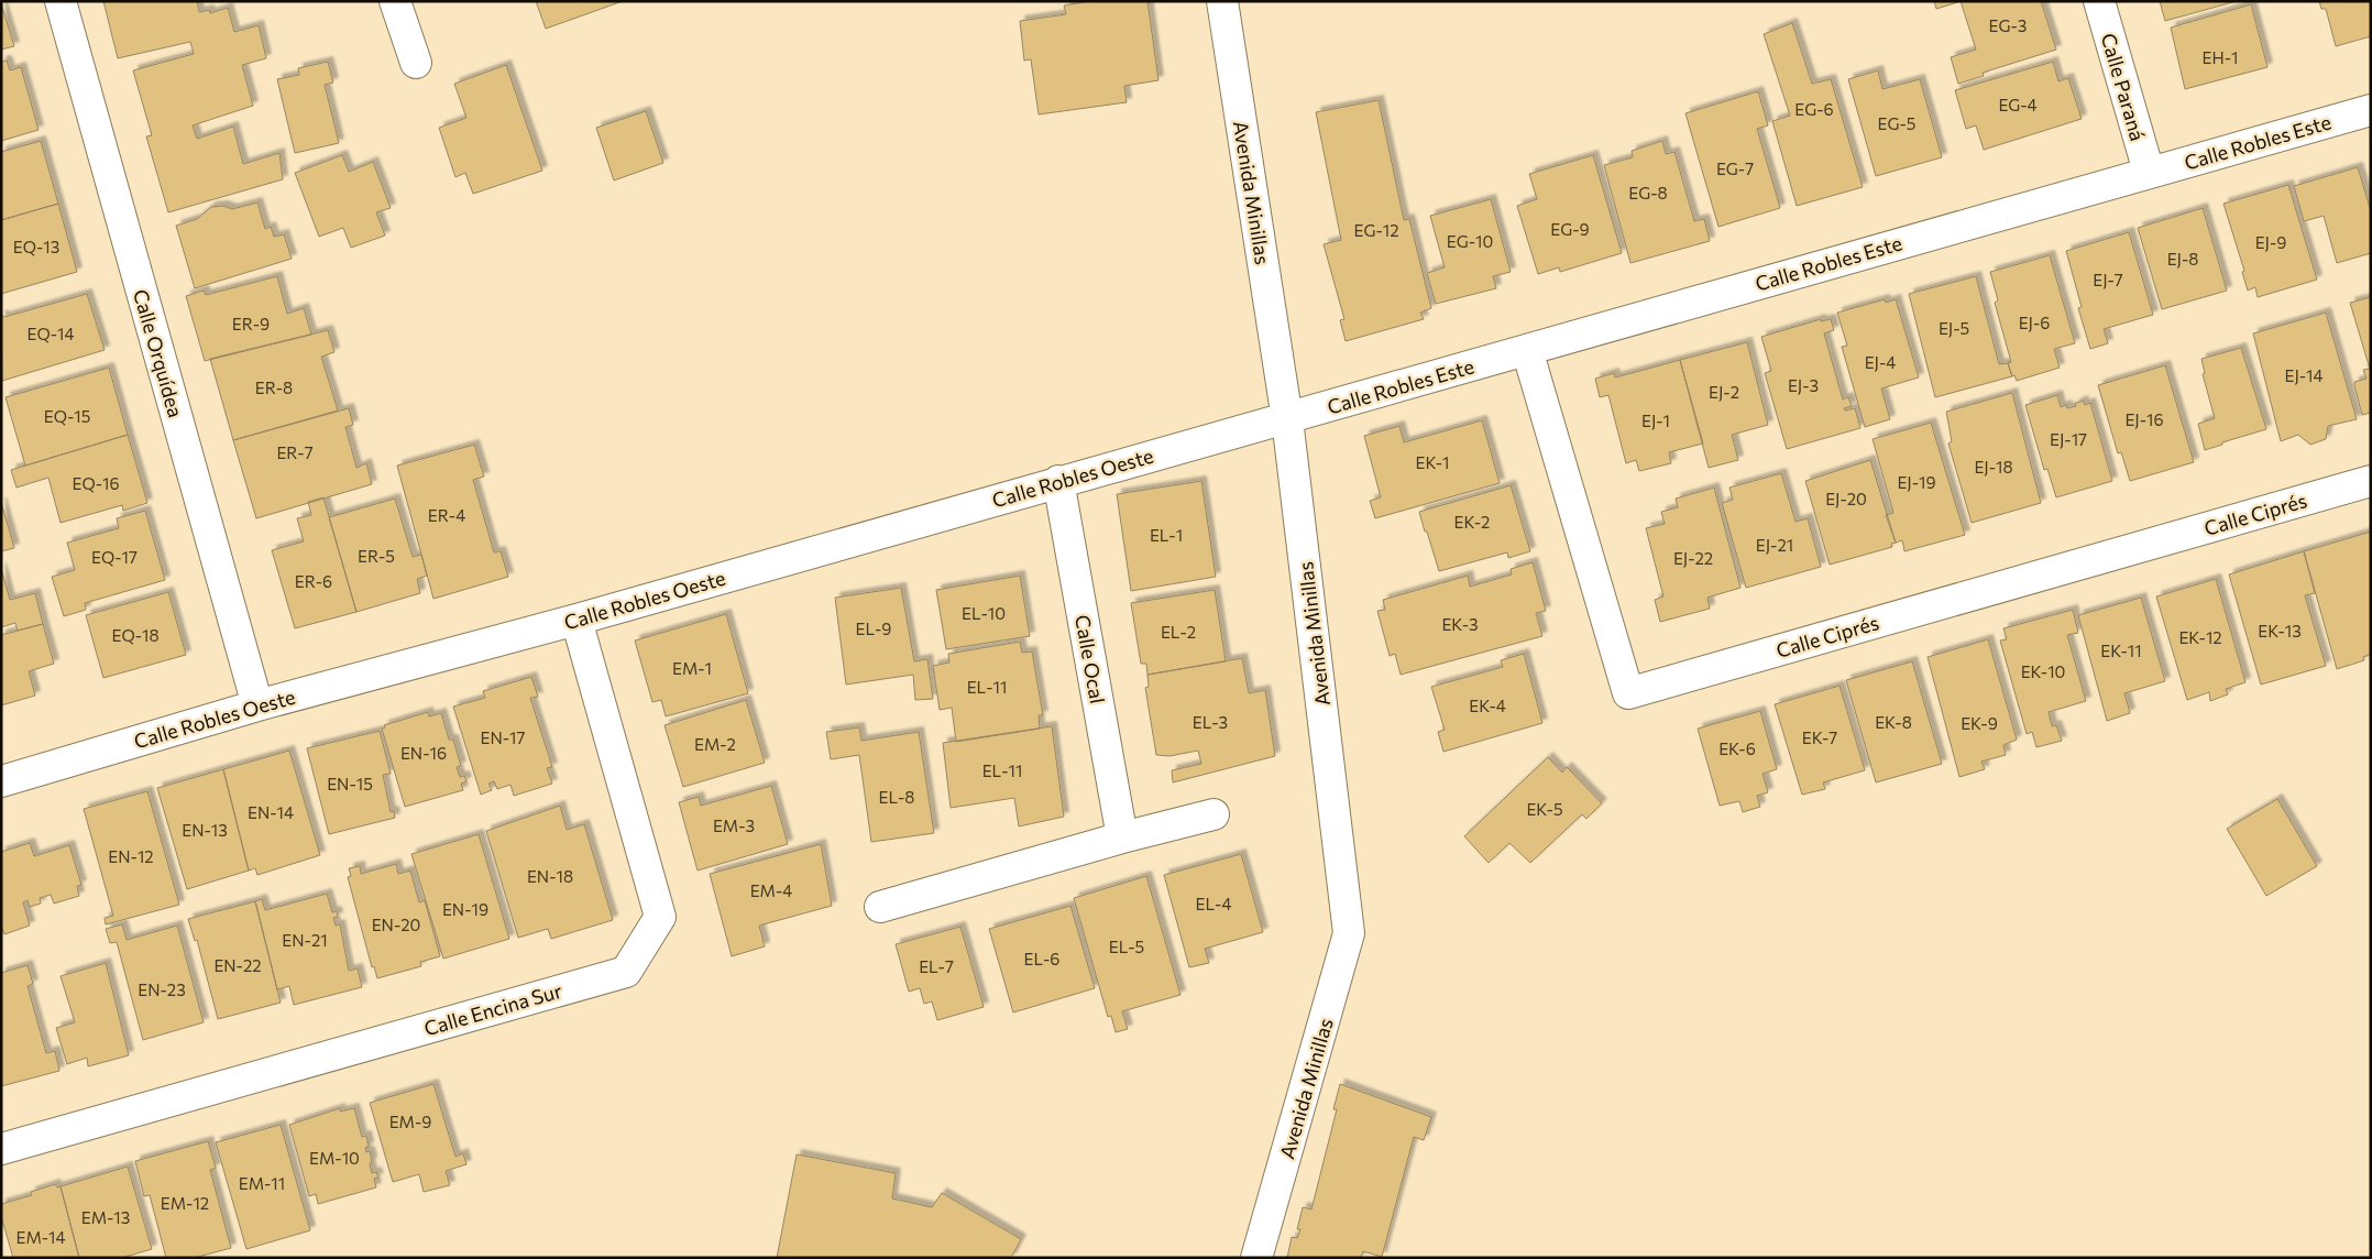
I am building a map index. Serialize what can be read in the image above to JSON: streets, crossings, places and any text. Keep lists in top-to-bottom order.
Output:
{
  "streets": {
    "street": [
      "Calle Paraná",
      "Calle Robles Este",
      "Avenida Minillas",
      "Calle Orquídea",
      "Calle Robles Oeste",
      "Calle Ciprés",
      "Calle Ocal",
      "Calle Encina Sur"
    ]
  },
  "crossings": [
    ["Calle Paraná", "Calle Robles Este"],
    ["Calle Robles Este", "Avenida Minillas"],
    ["Calle Robles Este", "Calle Robles Oeste"],
    ["Calle Robles Este", "Calle Ciprés"],
    ["Avenida Minillas", "Calle Robles Oeste"],
    ["Calle Orquídea", "Calle Robles Oeste"],
    ["Calle Robles Oeste", "Calle Ocal"],
    ["Calle Robles Oeste", "Calle Encina Sur"]
  ],
  "house_numbers": [
    "EG-3",
    "EH-1",
    "EG-4",
    "EG-6",
    "EG-5",
    "EG-7",
    "EG-8",
    "EG-9",
    "EG-12",
    "EG-10",
    "EJ-9",
    "EQ-13",
    "EJ-8",
    "EJ-7",
    "EJ-6",
    "ER-9",
    "EJ-5",
    "EQ-14",
    "EJ-4",
    "EJ-14",
    "EJ-3",
    "ER-8",
    "EJ-2",
    "EQ-15",
    "EJ-16",
    "EJ-1",
    "EJ-17",
    "ER-7",
    "EK-1",
    "EJ-18",
    "EJ-19",
    "EQ-16",
    "EJ-20",
    "ER-4",
    "EK-2",
    "EL-1",
    "EJ-21",
    "ER-5",
    "EQ-17",
    "EJ-22",
    "ER-6",
    "EL-10",
    "EK-3",
    "EL-9",
    "EK-13",
    "EL-2",
    "EQ-18",
    "EK-12",
    "EK-11",
    "EM-1",
    "EK-10",
    "EL-11",
    "EK-4",
    "EL-3",
    "EK-8",
    "EK-9",
    "EN-17",
    "EK-7",
    "EM-2",
    "EK-6",
    "EN-16",
    "EL-11",
    "EN-15",
    "EL-8",
    "EK-5",
    "EN-14",
    "EM-3",
    "EN-13",
    "EN-12",
    "EN-18",
    "EM-4",
    "EL-4",
    "EN-19",
    "EN-20",
    "EN-21",
    "EL-5",
    "EL-6",
    "EN-22",
    "EL-7",
    "EN-23",
    "EM-9",
    "EM-10",
    "EM-11",
    "EM-12",
    "EM-13",
    "EM-14"
  ]
}
